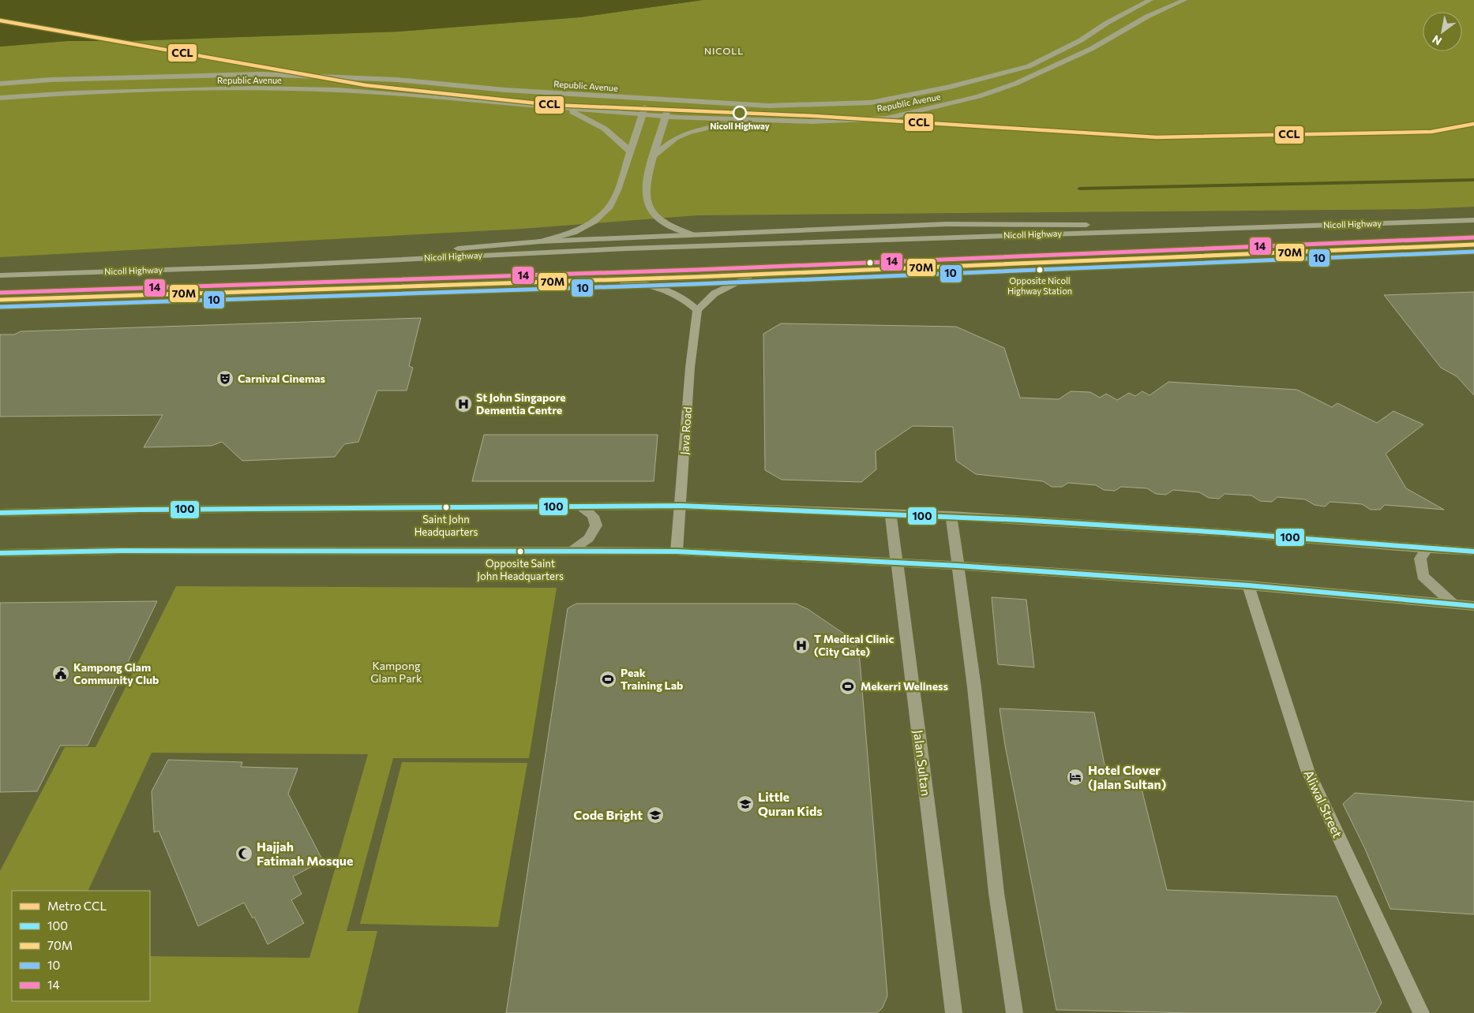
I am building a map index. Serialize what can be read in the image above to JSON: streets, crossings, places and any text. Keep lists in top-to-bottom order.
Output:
{
  "streets": {
    "highway": ["Nicoll Highway"],
    "main road": ["Republic Avenue", "Jalan Sultan"],
    "street": ["Java Road", "Aliwal Street"]
  },
  "districts": ["NICOLL"],
  "parks": ["Kampong Glam Park"],
  "places": {
    "other": [
      "Nicoll Highway",
      "Opposite Nicoll Highway Station",
      "Saint John Headquarters",
      "Opposite Saint John Headquarters"
    ],
    "theatre": ["Carnival Cinemas"],
    "hospital": ["St John Singapore Dementia Centre", "T Medical Clinic (City Gate)"],
    "public building": ["Kampong Glam Community Club"],
    "sports": ["Peak Training Lab", "Mekerri Wellness"],
    "hotel": ["Hotel Clover (Jalan Sultan)"],
    "school or university": ["Little Quran Kids", "Code Bright"],
    "mosque": ["Hajjah Fatimah Mosque"]
  },
  "lines": [
    "metro line CCL",
    "transit line 14",
    "transit line 70M",
    "transit line 10",
    "transit line 100"
  ],
  "legend": [
    "Metro CCL",
    "100",
    "70M",
    "10",
    "14"
  ],
  "north": "bottom left"
}
